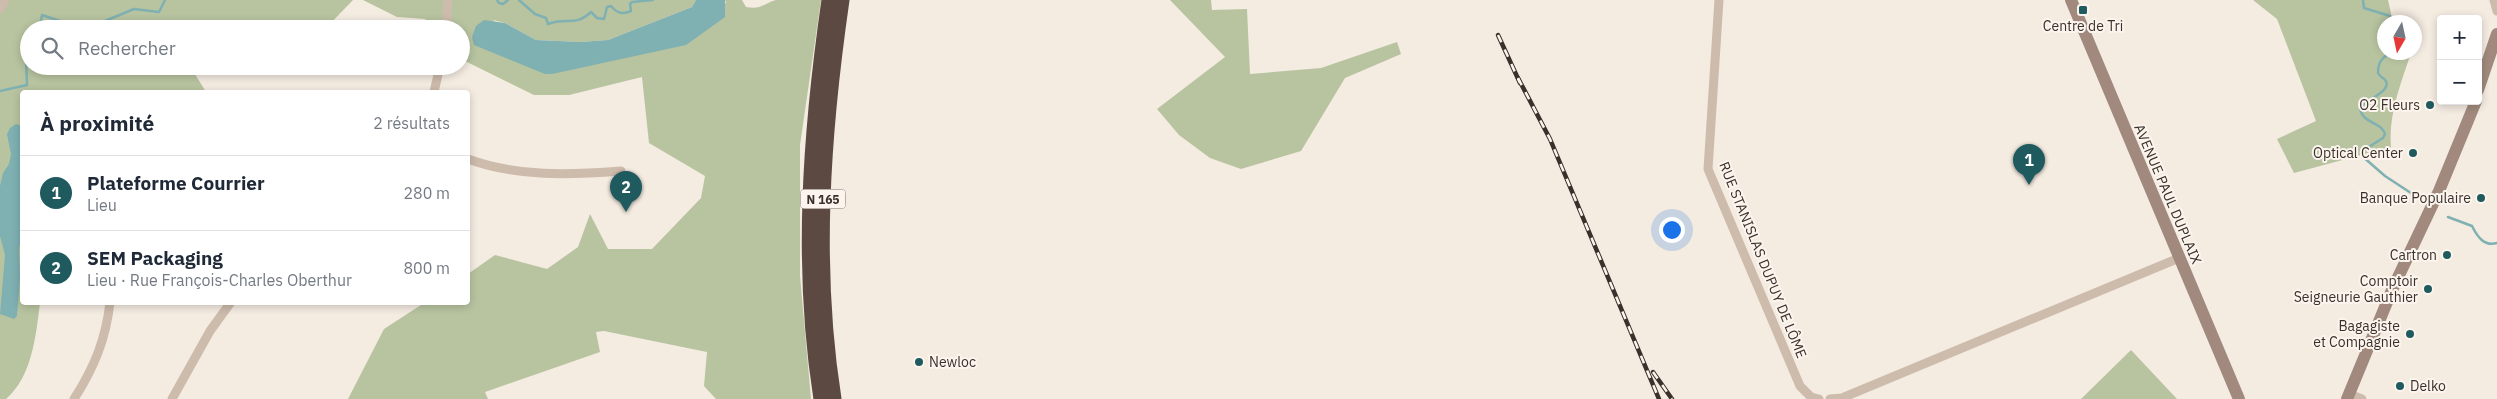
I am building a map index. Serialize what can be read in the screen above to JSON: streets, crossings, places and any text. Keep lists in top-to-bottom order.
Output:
{
  "streets": {
    "highway": ["N 165"],
    "main road": ["AVENUE PAUL DUPLAIX"],
    "street": ["RUE STANISLAS DUPUY DE LÔME"]
  },
  "places": {
    "transit": ["Centre de Tri"],
    "other": [
      "O2 Fleurs",
      "Optical Center",
      "Banque Populaire",
      "Cartron",
      "Comptoir Seigneurie Gauthier",
      "Bagagiste et Compagnie",
      "Newloc",
      "Delko"
    ]
  },
  "north": "bottom",
  "page": {
    "map_buttons": ["+", "−"],
    "search": "Rechercher",
    "heading": ["À proximité", "2 résultats"],
    "pins": ["1", "2"],
    "list": [
      {
        "mark": "1",
        "name": "Plateforme Courrier",
        "note": "Lieu",
        "value": "280 m"
      },
      {
        "mark": "2",
        "name": "SEM Packaging",
        "note": "Lieu · Rue François-Charles Oberthur",
        "value": "800 m"
      }
    ]
  }
}
